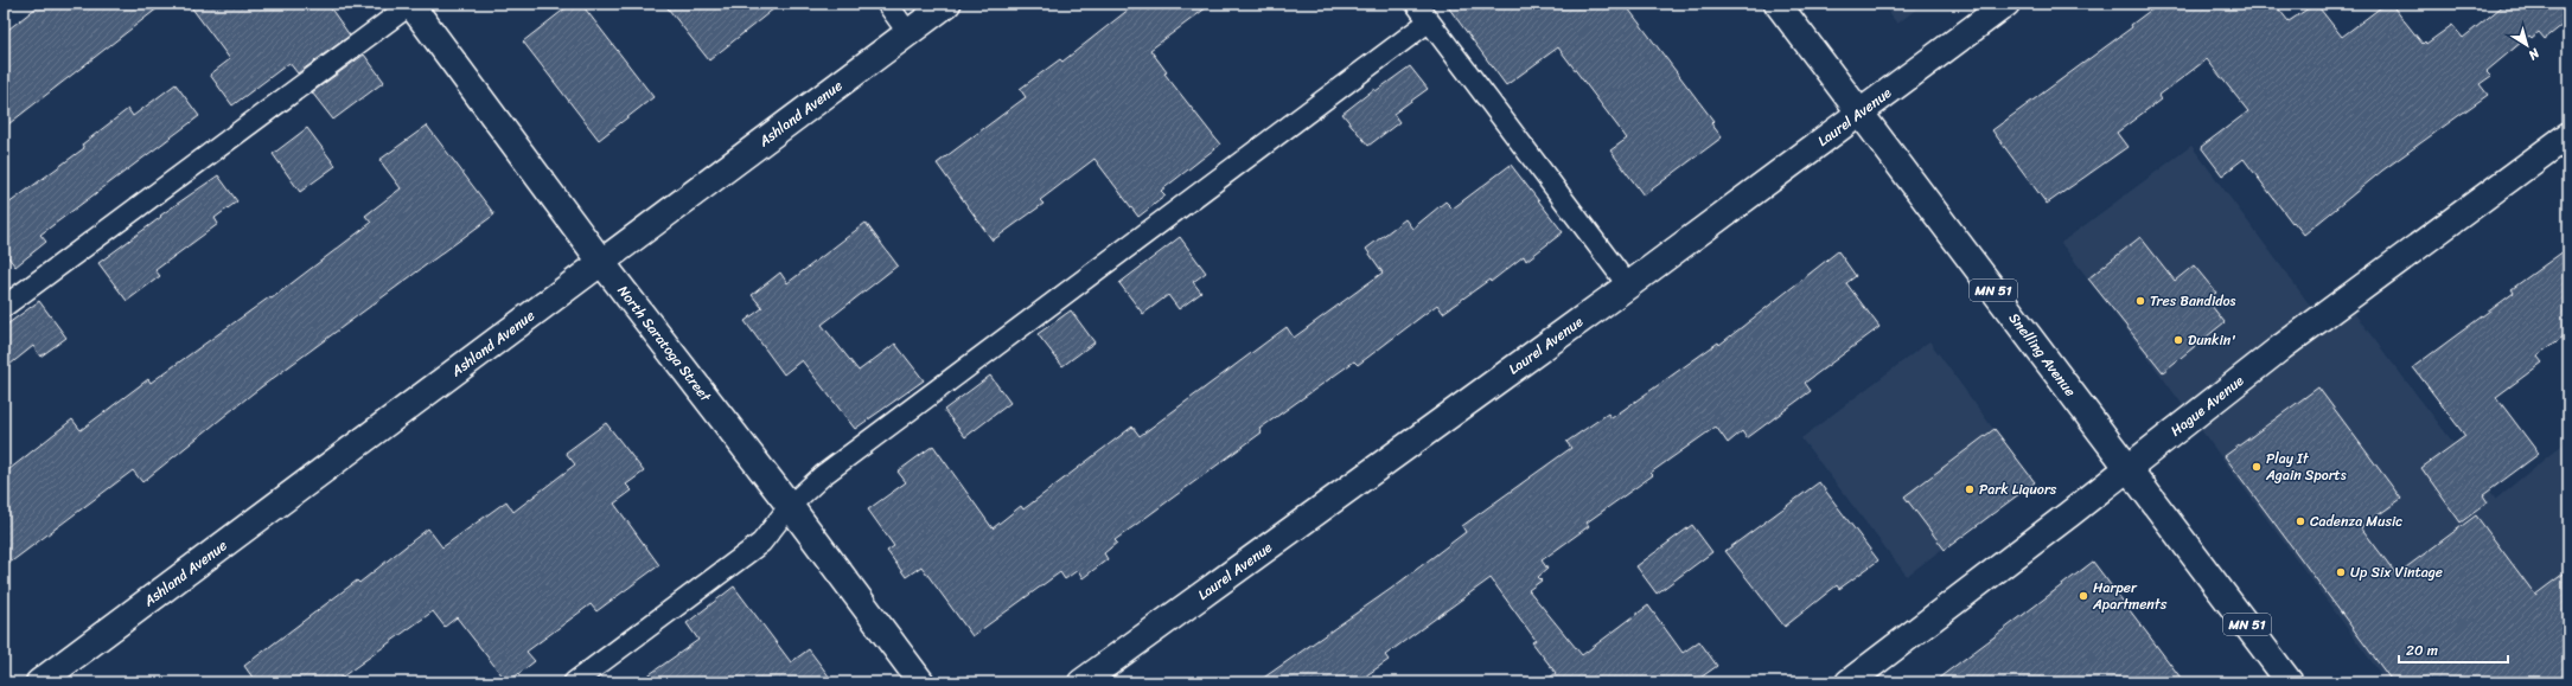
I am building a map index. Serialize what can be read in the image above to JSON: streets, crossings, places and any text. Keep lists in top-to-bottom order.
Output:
{
  "streets": {
    "street": [
      "Ashland Avenue",
      "Laurel Avenue",
      "MN 51",
      "North Saratoga Street",
      "Snelling Avenue",
      "Hague Avenue"
    ]
  },
  "crossings": [
    ["Ashland Avenue", "North Saratoga Street"],
    ["Laurel Avenue", "Snelling Avenue"],
    ["Snelling Avenue", "Hague Avenue"]
  ],
  "places": [
    "Tres Bandidos",
    "Dunkin'",
    "Play It Again Sports",
    "Park Liquors",
    "Cadenza Music",
    "Up Six Vintage",
    "Harper Apartments"
  ],
  "scale_bar": "20 m",
  "north": "bottom right"
}
